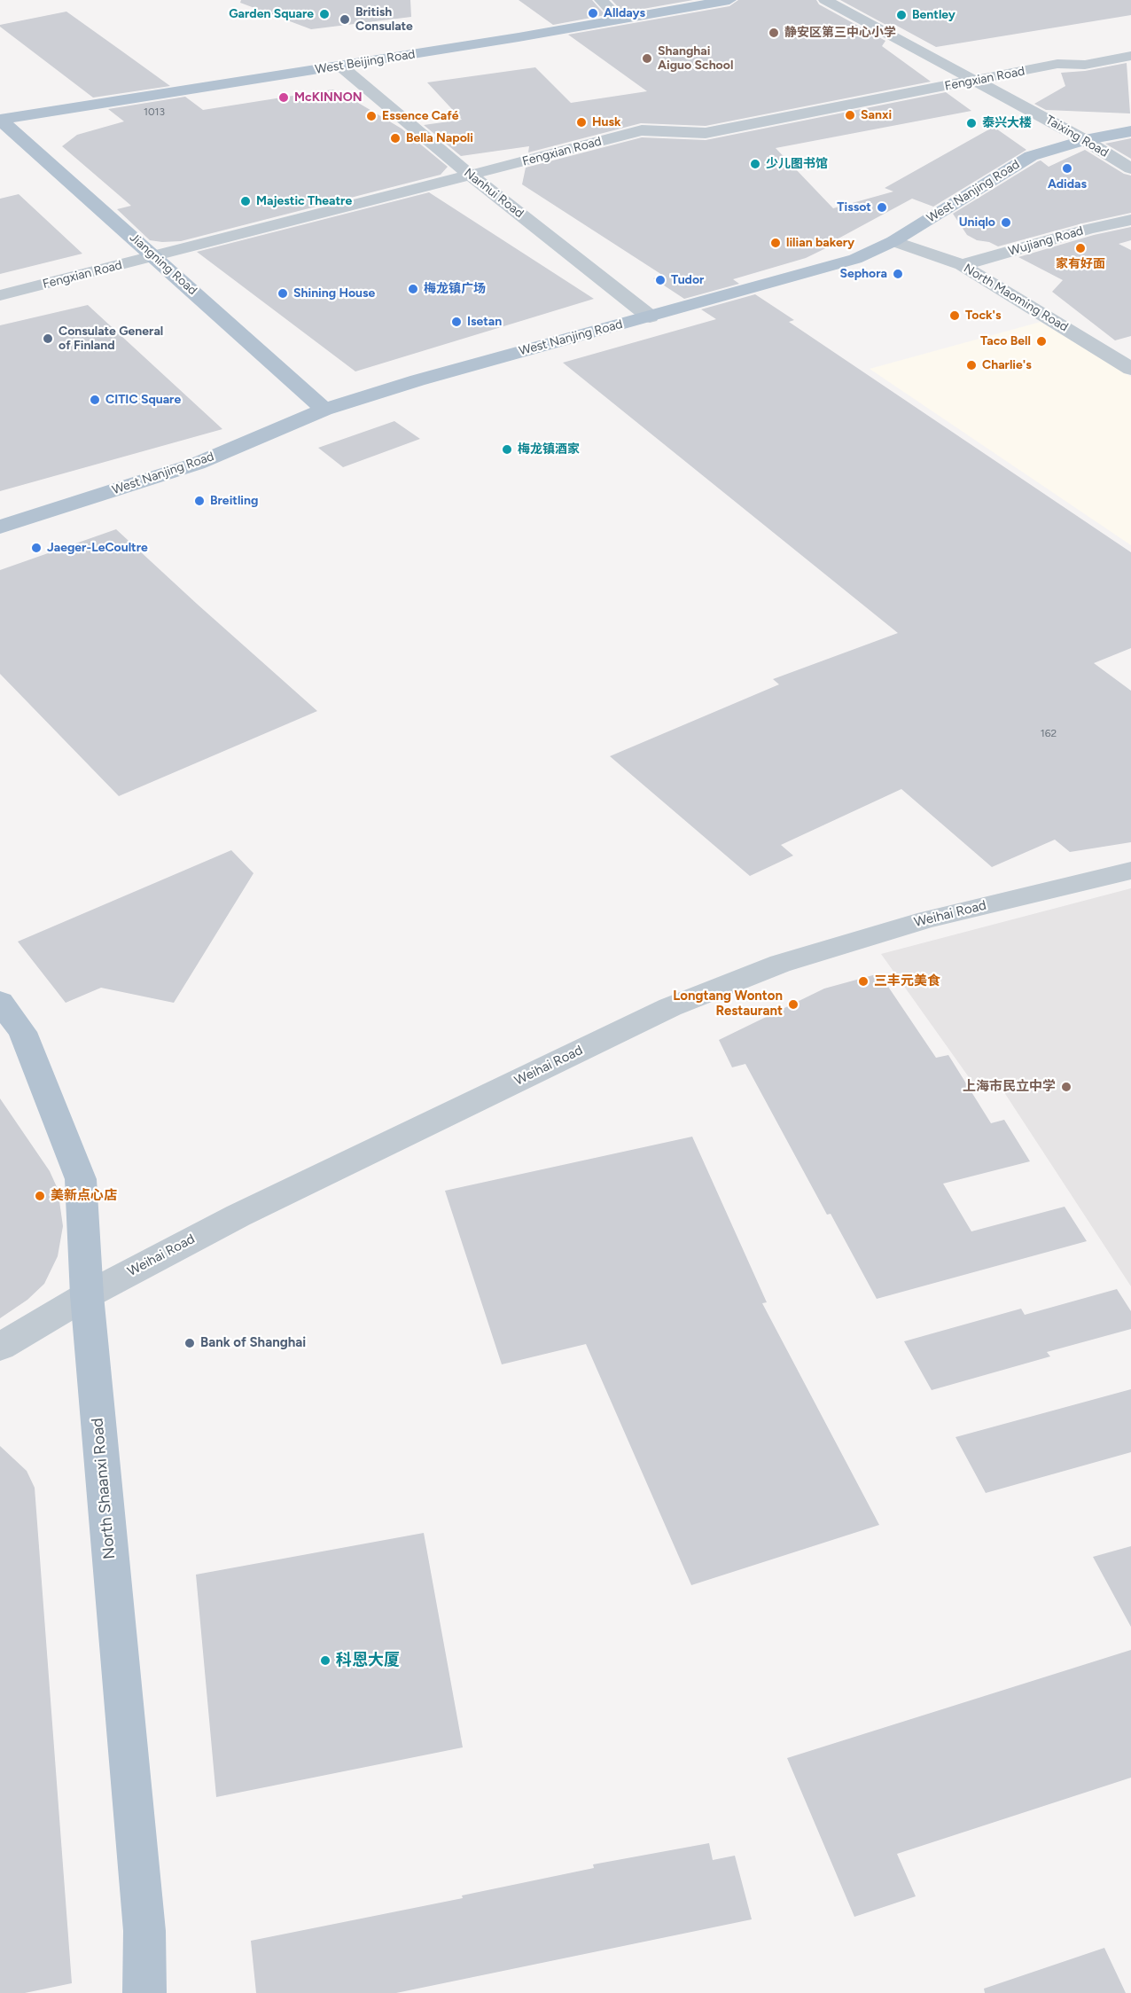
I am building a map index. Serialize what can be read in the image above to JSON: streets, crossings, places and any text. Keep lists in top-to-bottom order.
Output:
{
  "streets": {
    "main road": [
      "West Beijing Road",
      "West Nanjing Road",
      "Jiangning Road",
      "North Shaanxi Road"
    ],
    "street": [
      "Fengxian Road",
      "Taixing Road",
      "Nanhui Road",
      "Wujiang Road",
      "North Maoming Road",
      "Weihai Road"
    ]
  },
  "crossings": [
    ["West Beijing Road", "Nanhui Road"],
    ["West Beijing Road", "Jiangning Road"],
    ["Fengxian Road", "Taixing Road"],
    ["Fengxian Road", "Nanhui Road"],
    ["Fengxian Road", "Jiangning Road"],
    ["Taixing Road", "West Nanjing Road"],
    ["West Nanjing Road", "Nanhui Road"],
    ["West Nanjing Road", "Jiangning Road"],
    ["West Nanjing Road", "North Maoming Road"],
    ["Wujiang Road", "North Maoming Road"],
    ["Weihai Road", "North Shaanxi Road"]
  ],
  "places": [
    "Alldays",
    "Garden Square",
    "Bentley",
    "British Consulate",
    "静安区第三中心小学",
    "Shanghai Aiguo School",
    "McKINNON",
    "Sanxi",
    "Essence Café",
    "Husk",
    "泰兴大楼",
    "Bella Napoli",
    "少儿图书馆",
    "Adidas",
    "Majestic Theatre",
    "Tissot",
    "Uniqlo",
    "lilian bakery",
    "家有好面",
    "Sephora",
    "Tudor",
    "梅龙镇广场",
    "Shining House",
    "Tock's",
    "Isetan",
    "Consulate General of Finland",
    "Taco Bell",
    "Charlie's",
    "CITIC Square",
    "梅龙镇酒家",
    "Breitling",
    "Jaeger-LeCoultre",
    "三丰元美食",
    "Longtang Wonton Restaurant",
    "上海市民立中学",
    "美新点心店",
    "Bank of Shanghai",
    "科恩大厦"
  ],
  "house_numbers": ["1013", "162"]
}
